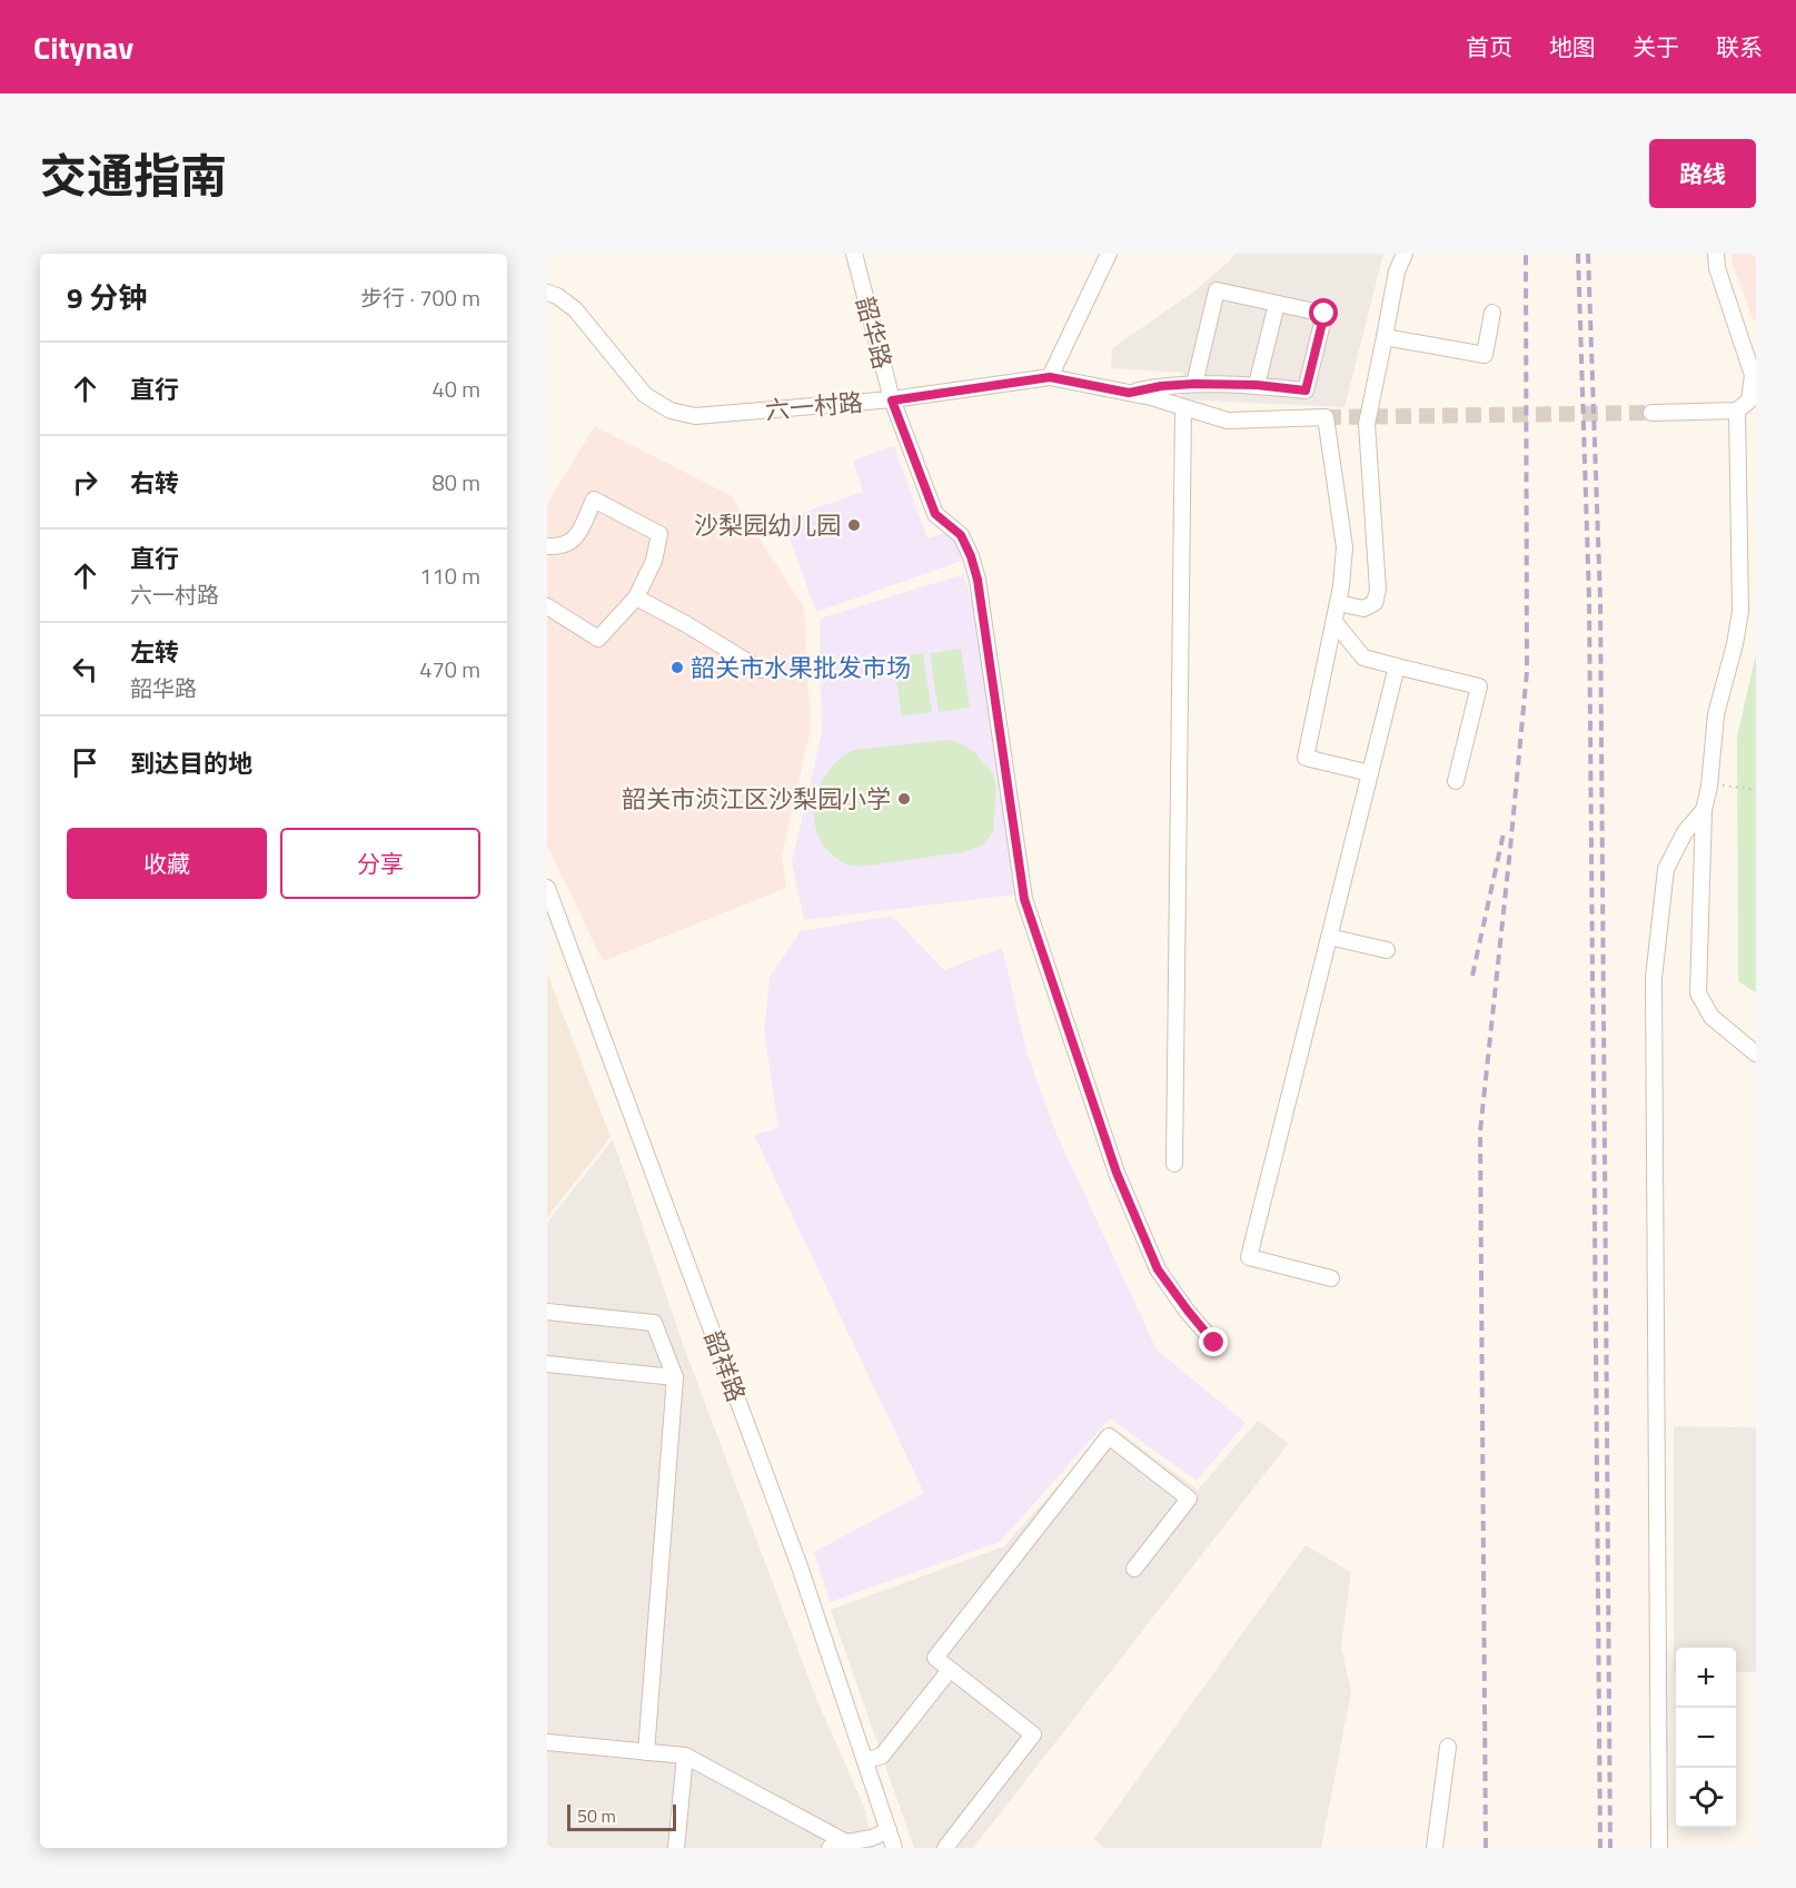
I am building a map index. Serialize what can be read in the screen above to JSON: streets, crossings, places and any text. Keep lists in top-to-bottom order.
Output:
{
  "streets": {
    "street": ["韶华路", "六一村路", "韶祥路"]
  },
  "crossings": [
    ["韶华路", "六一村路"]
  ],
  "places": ["沙梨园幼儿园", "韶关市水果批发市场", "韶关市浈江区沙梨园小学"],
  "scale_bar": "50 m",
  "page": {
    "header": "Citynav",
    "nav": [
      "首页",
      "地图",
      "关于",
      "联系"
    ],
    "title": "交通指南",
    "buttons": [
      "路线",
      ["收藏", "分享"]
    ],
    "heading": ["9 分钟", "步行 · 700 m"],
    "list": [
      ["直行", "40 m"],
      ["右转", "80 m"],
      ["直行", "六一村路", "110 m"],
      ["左转", "韶华路", "470 m"],
      "到达目的地"
    ],
    "map_buttons": ["+", "−"],
    "scale": "50 m"
  }
}
